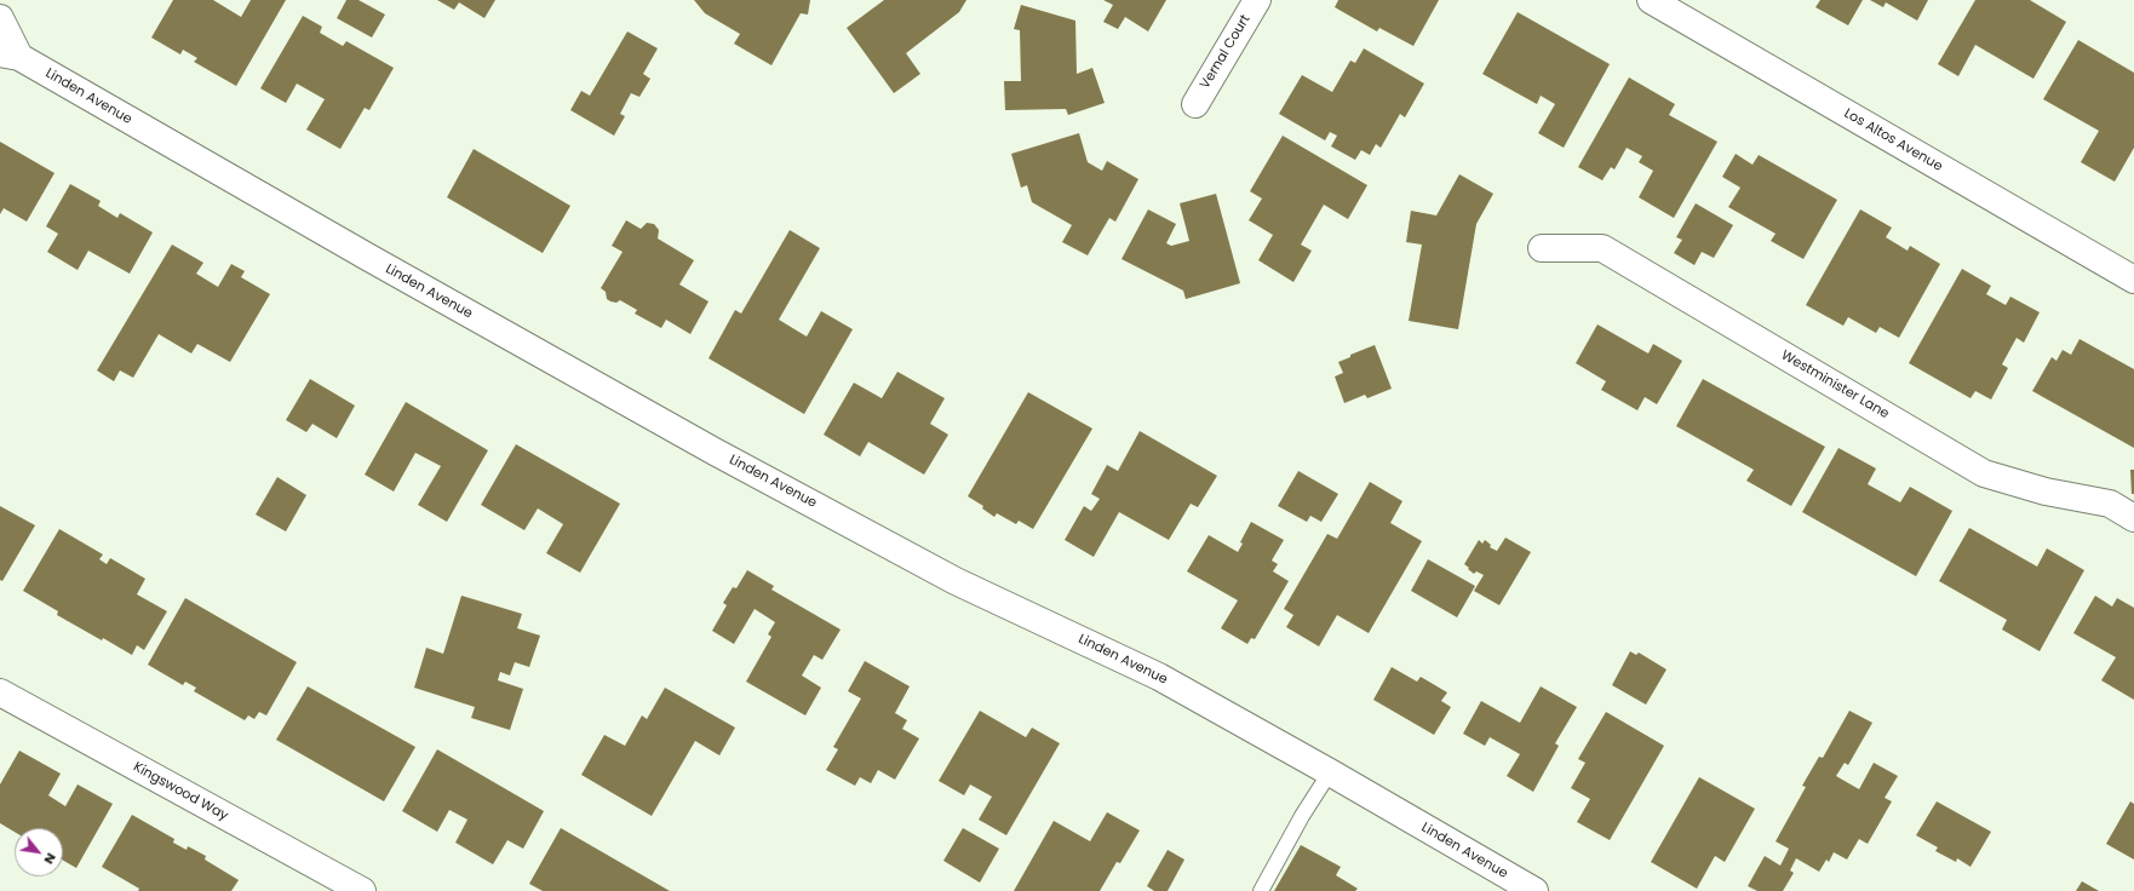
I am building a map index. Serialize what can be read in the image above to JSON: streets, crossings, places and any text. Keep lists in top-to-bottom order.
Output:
{
  "streets": {
    "street": [
      "Vernal Court",
      "Linden Avenue",
      "Los Altos Avenue",
      "Westminister Lane",
      "Kingswood Way"
    ]
  },
  "north": "bottom right"
}
